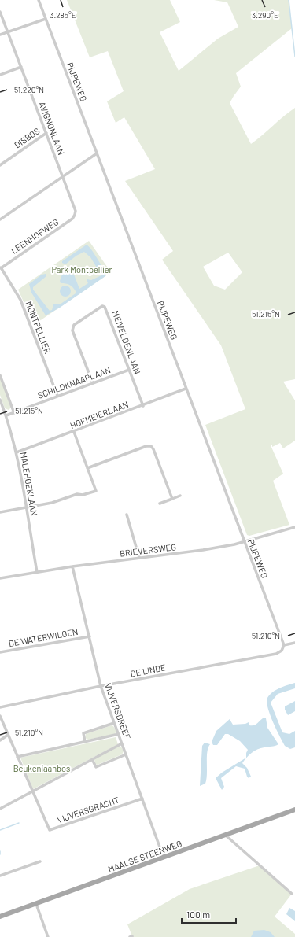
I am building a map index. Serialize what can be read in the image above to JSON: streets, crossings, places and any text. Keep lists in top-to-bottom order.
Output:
{
  "streets": {
    "main road": ["MAALSE STEENWEG"],
    "street": [
      "PIJPEWEG",
      "AVIGNONLAAN",
      "DISBOS",
      "LEENHOFWEG",
      "MONTPELLIER",
      "MEIVELDENLAAN",
      "SCHILDKNAAPLAAN",
      "HOFMEIERLAAN",
      "MALEHOEKLAAN",
      "BRIEVERSWEG",
      "DE WATERWILGEN",
      "DE LINDE",
      "VIJVERSDREEF",
      "VIJVERSGRACHT"
    ]
  },
  "crossings": [
    ["PIJPEWEG", "HOFMEIERLAAN"],
    ["PIJPEWEG", "BRIEVERSWEG"],
    ["PIJPEWEG", "DE LINDE"],
    ["AVIGNONLAAN", "DISBOS"],
    ["AVIGNONLAAN", "LEENHOFWEG"],
    ["LEENHOFWEG", "MONTPELLIER"],
    ["MONTPELLIER", "SCHILDKNAAPLAAN"],
    ["MEIVELDENLAAN", "SCHILDKNAAPLAAN"],
    ["MEIVELDENLAAN", "HOFMEIERLAAN"],
    ["SCHILDKNAAPLAAN", "MALEHOEKLAAN"],
    ["HOFMEIERLAAN", "MALEHOEKLAAN"],
    ["MALEHOEKLAAN", "BRIEVERSWEG"],
    ["BRIEVERSWEG", "VIJVERSDREEF"],
    ["DE WATERWILGEN", "VIJVERSDREEF"],
    ["DE LINDE", "VIJVERSDREEF"],
    ["VIJVERSDREEF", "VIJVERSGRACHT"],
    ["VIJVERSDREEF", "MAALSE STEENWEG"]
  ],
  "parks": ["Park Montpellier", "Beukenlaanbos"],
  "scale_bar": "100 m",
  "coordinates": [
    "3.285°E",
    "3.290°E",
    "51.220°N",
    "51.215°N",
    "51.210°N"
  ]
}
